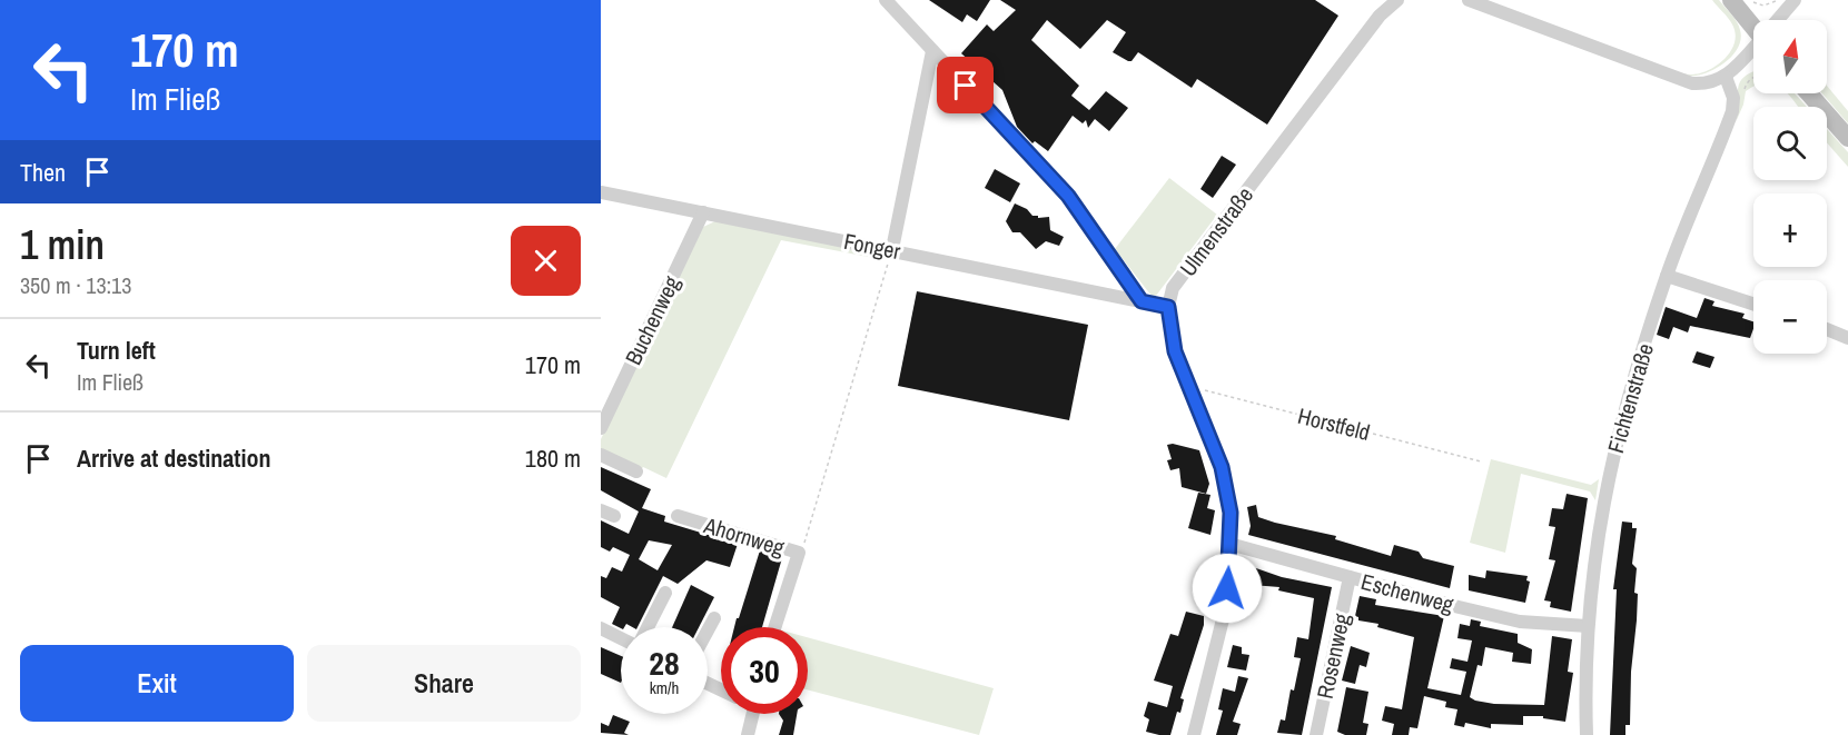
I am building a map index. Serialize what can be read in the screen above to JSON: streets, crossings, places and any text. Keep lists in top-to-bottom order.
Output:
{
  "streets": {
    "street": [
      "Ulmenstraße",
      "Fonger",
      "Buchenweg",
      "Fichtenstraße",
      "Ahornweg",
      "Eschenweg",
      "Rosenweg"
    ],
    "path": ["Horstfeld"]
  },
  "crossings": [
    ["Ulmenstraße", "Fonger"],
    ["Fonger", "Buchenweg"],
    ["Fichtenstraße", "Eschenweg"],
    ["Eschenweg", "Rosenweg"]
  ],
  "north": "top",
  "page": {
    "turn": ["170 m", "Im Fließ"],
    "map_buttons": ["+", "−"],
    "then": "Then",
    "heading": ["1 min", "350 m · 13:13"],
    "list": [
      {
        "name": "Turn left",
        "note": "Im Fließ",
        "value": "170 m"
      },
      {
        "name": "Arrive at destination",
        "value": "180 m"
      }
    ],
    "speed": "28 km/h",
    "limit": "30",
    "buttons": ["Exit", "Share"]
  }
}
